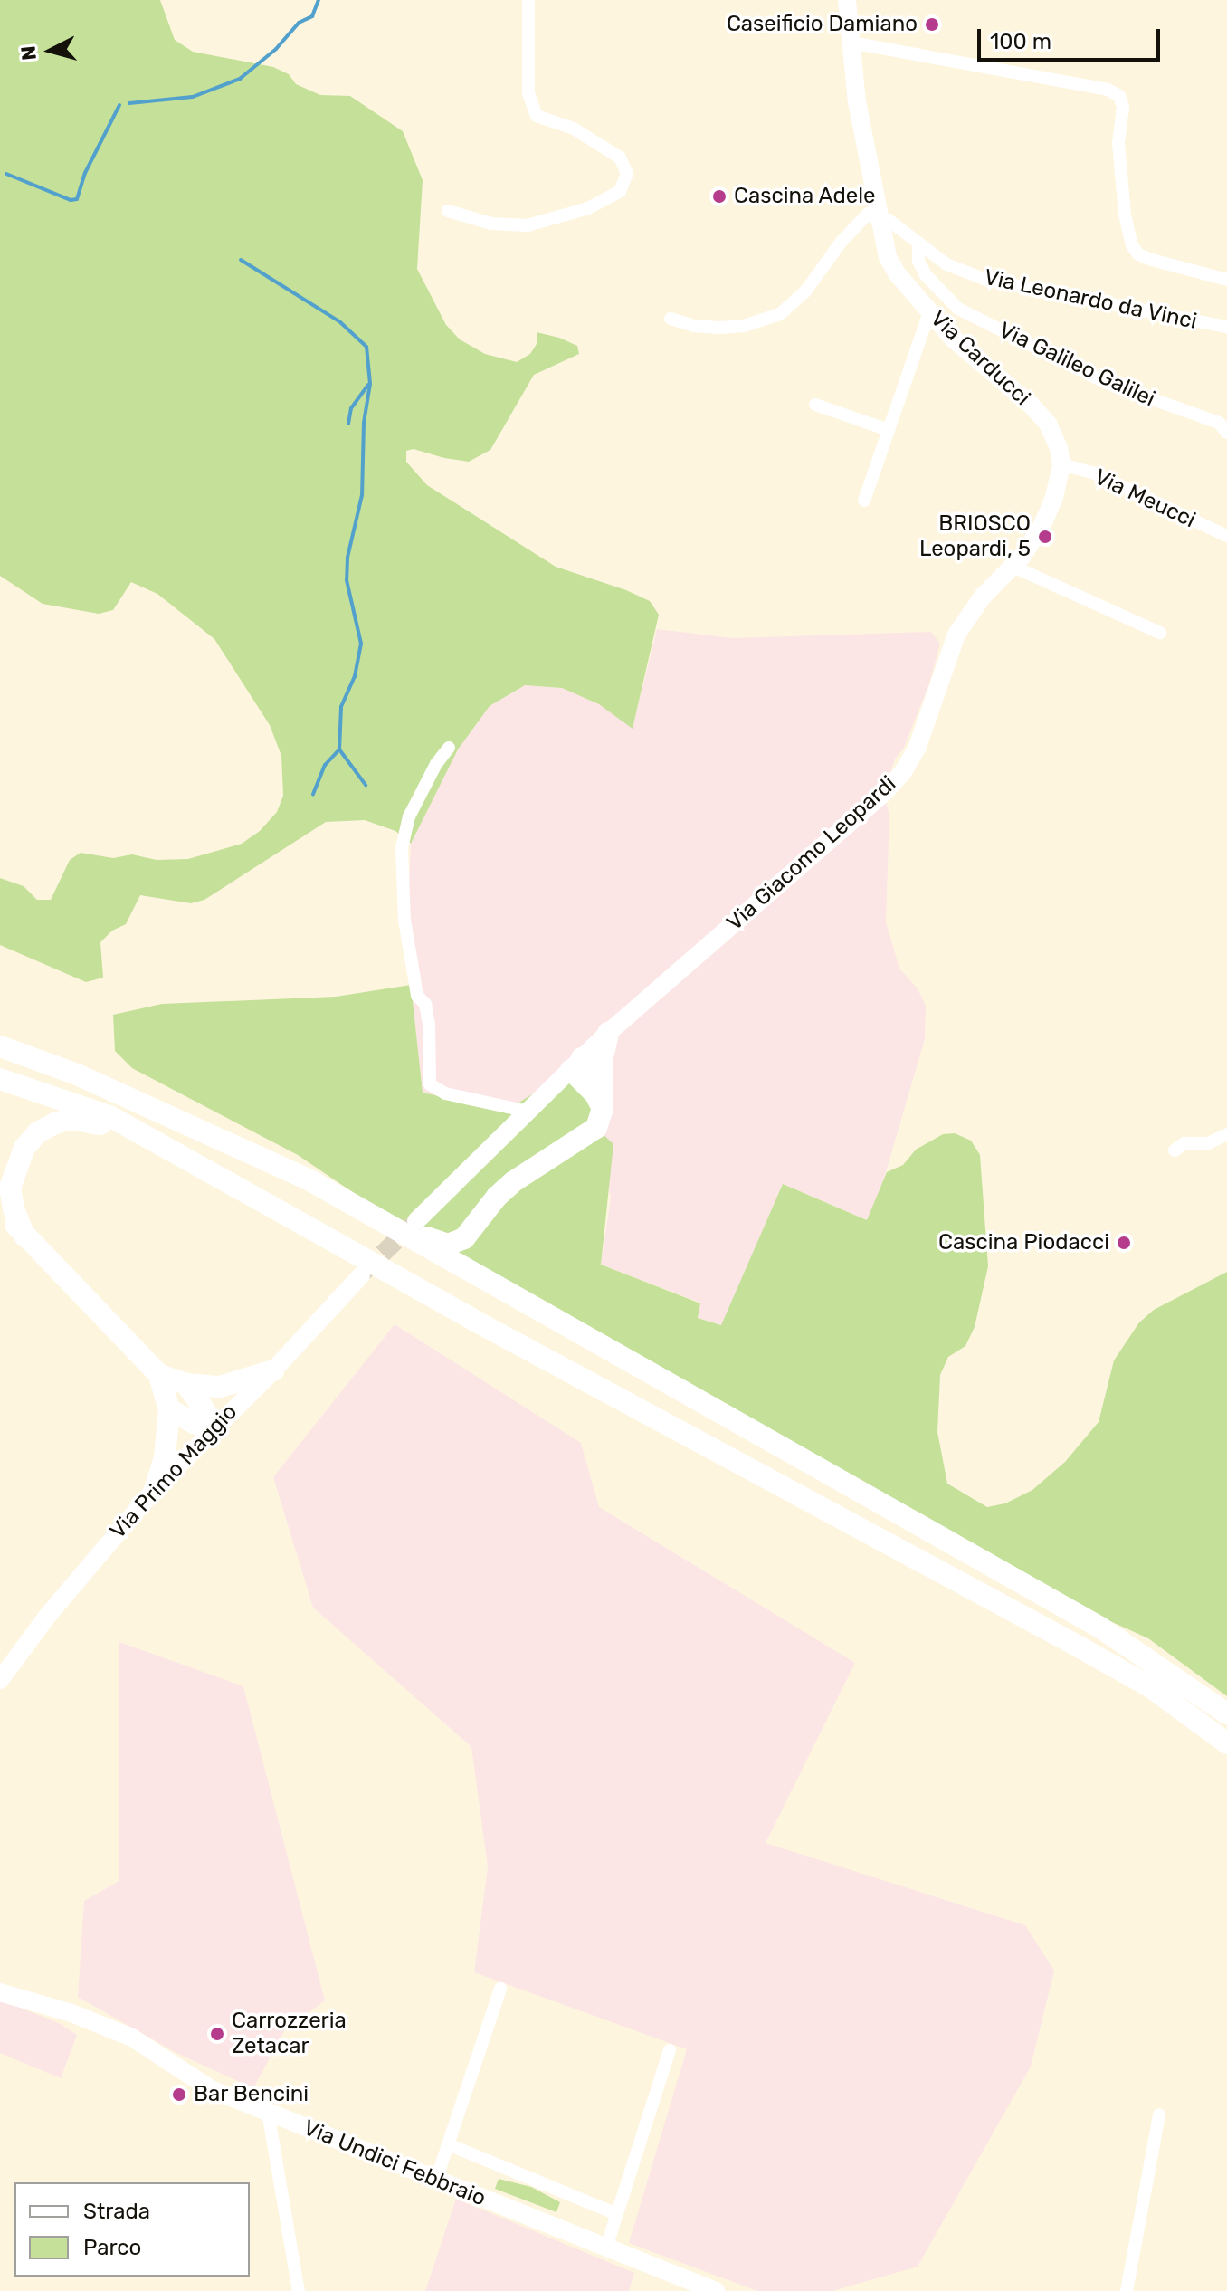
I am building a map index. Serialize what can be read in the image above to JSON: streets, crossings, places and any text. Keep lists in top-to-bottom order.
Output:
{
  "streets": {
    "street": [
      "Via Leonardo da Vinci",
      "Via Carducci",
      "Via Galileo Galilei",
      "Via Meucci",
      "Via Giacomo Leopardi",
      "Via Primo Maggio",
      "Via Undici Febbraio"
    ]
  },
  "crossings": [
    ["Via Leonardo da Vinci", "Via Carducci"],
    ["Via Leonardo da Vinci", "Via Galileo Galilei"],
    ["Via Carducci", "Via Meucci"],
    ["Via Carducci", "Via Giacomo Leopardi"],
    ["Via Meucci", "Via Giacomo Leopardi"]
  ],
  "places": [
    "Caseificio Damiano",
    "Cascina Adele",
    "BRIOSCO Leopardi, 5",
    "Cascina Piodacci",
    "Carrozzeria Zetacar",
    "Bar Bencini"
  ],
  "legend": ["Strada", "Parco"],
  "scale_bar": "100 m",
  "north": "left"
}
